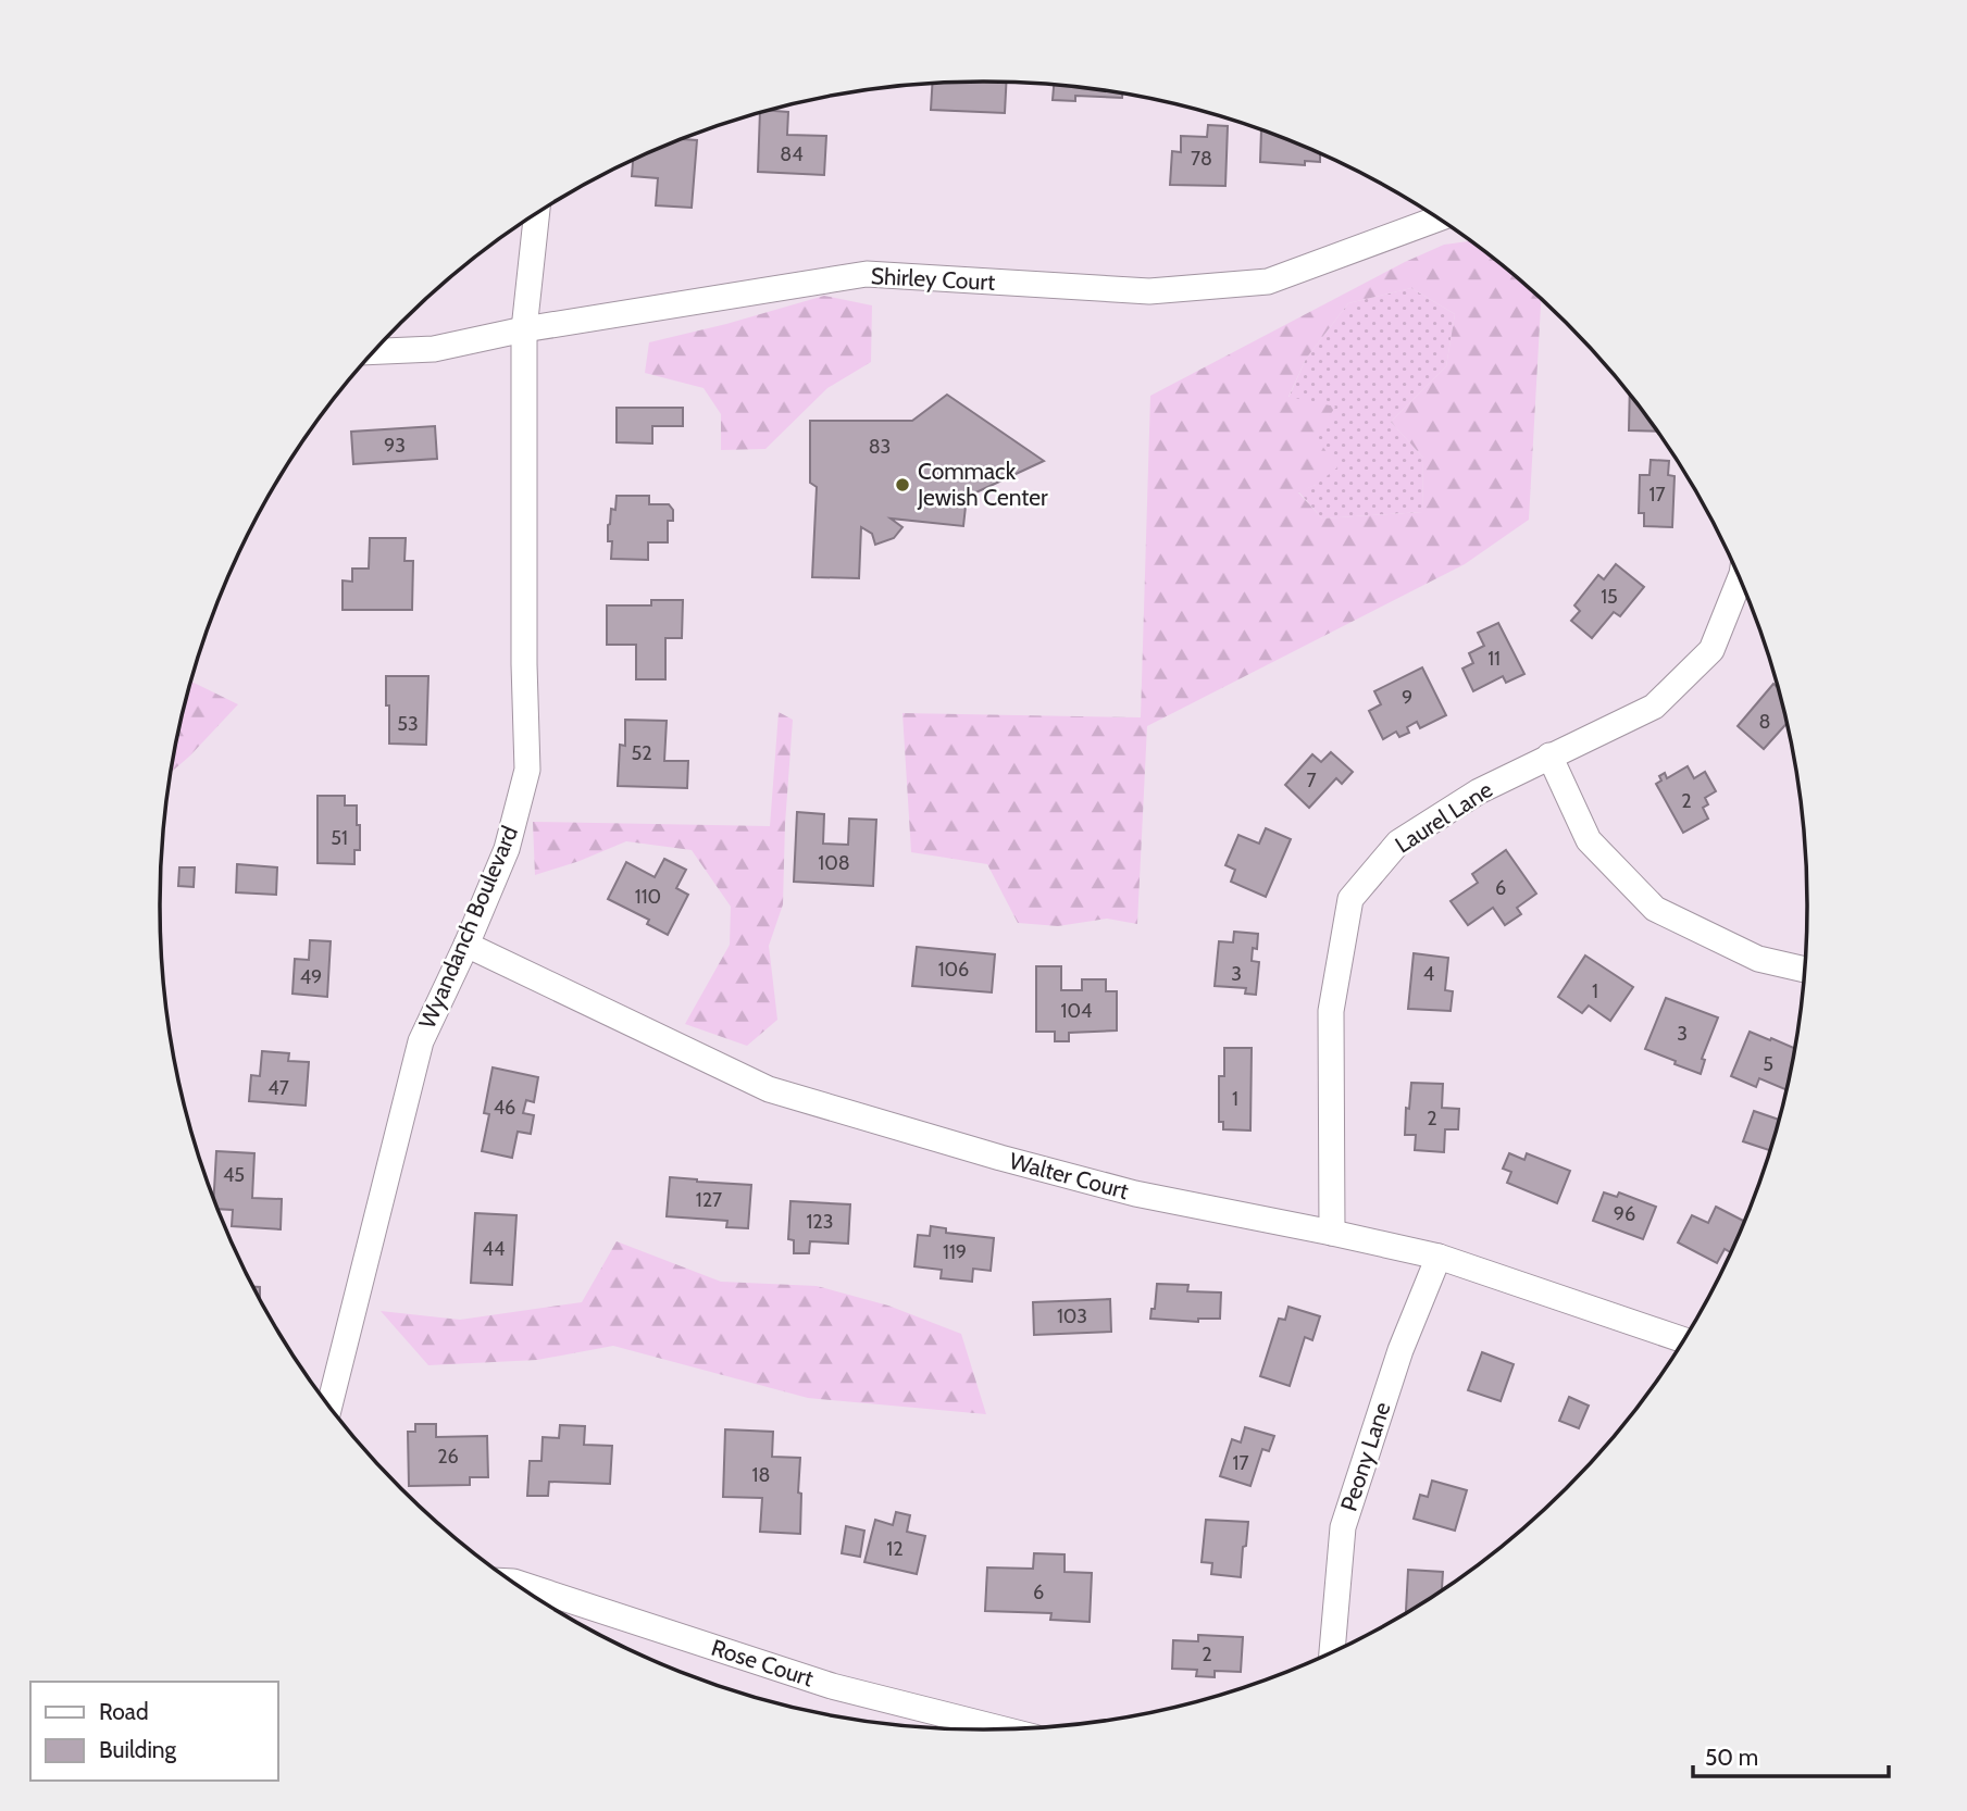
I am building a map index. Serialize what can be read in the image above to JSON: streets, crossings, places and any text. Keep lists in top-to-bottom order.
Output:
{
  "streets": {
    "street": [
      "Shirley Court",
      "Laurel Lane",
      "Wyandanch Boulevard",
      "Walter Court",
      "Peony Lane",
      "Rose Court"
    ]
  },
  "crossings": [
    ["Shirley Court", "Wyandanch Boulevard"],
    ["Laurel Lane", "Walter Court"],
    ["Wyandanch Boulevard", "Walter Court"],
    ["Walter Court", "Peony Lane"]
  ],
  "places": ["Commack Jewish Center"],
  "house_numbers": [
    "84",
    "78",
    "93",
    "83",
    "17",
    "15",
    "11",
    "9",
    "8",
    "53",
    "52",
    "7",
    "2",
    "51",
    "108",
    "6",
    "110",
    "106",
    "3",
    "4",
    "49",
    "1",
    "104",
    "3",
    "5",
    "47",
    "1",
    "46",
    "2",
    "45",
    "127",
    "96",
    "123",
    "44",
    "119",
    "103",
    "26",
    "17",
    "18",
    "12",
    "6",
    "2"
  ],
  "legend": ["Road", "Building"],
  "scale_bar": "50 m"
}
